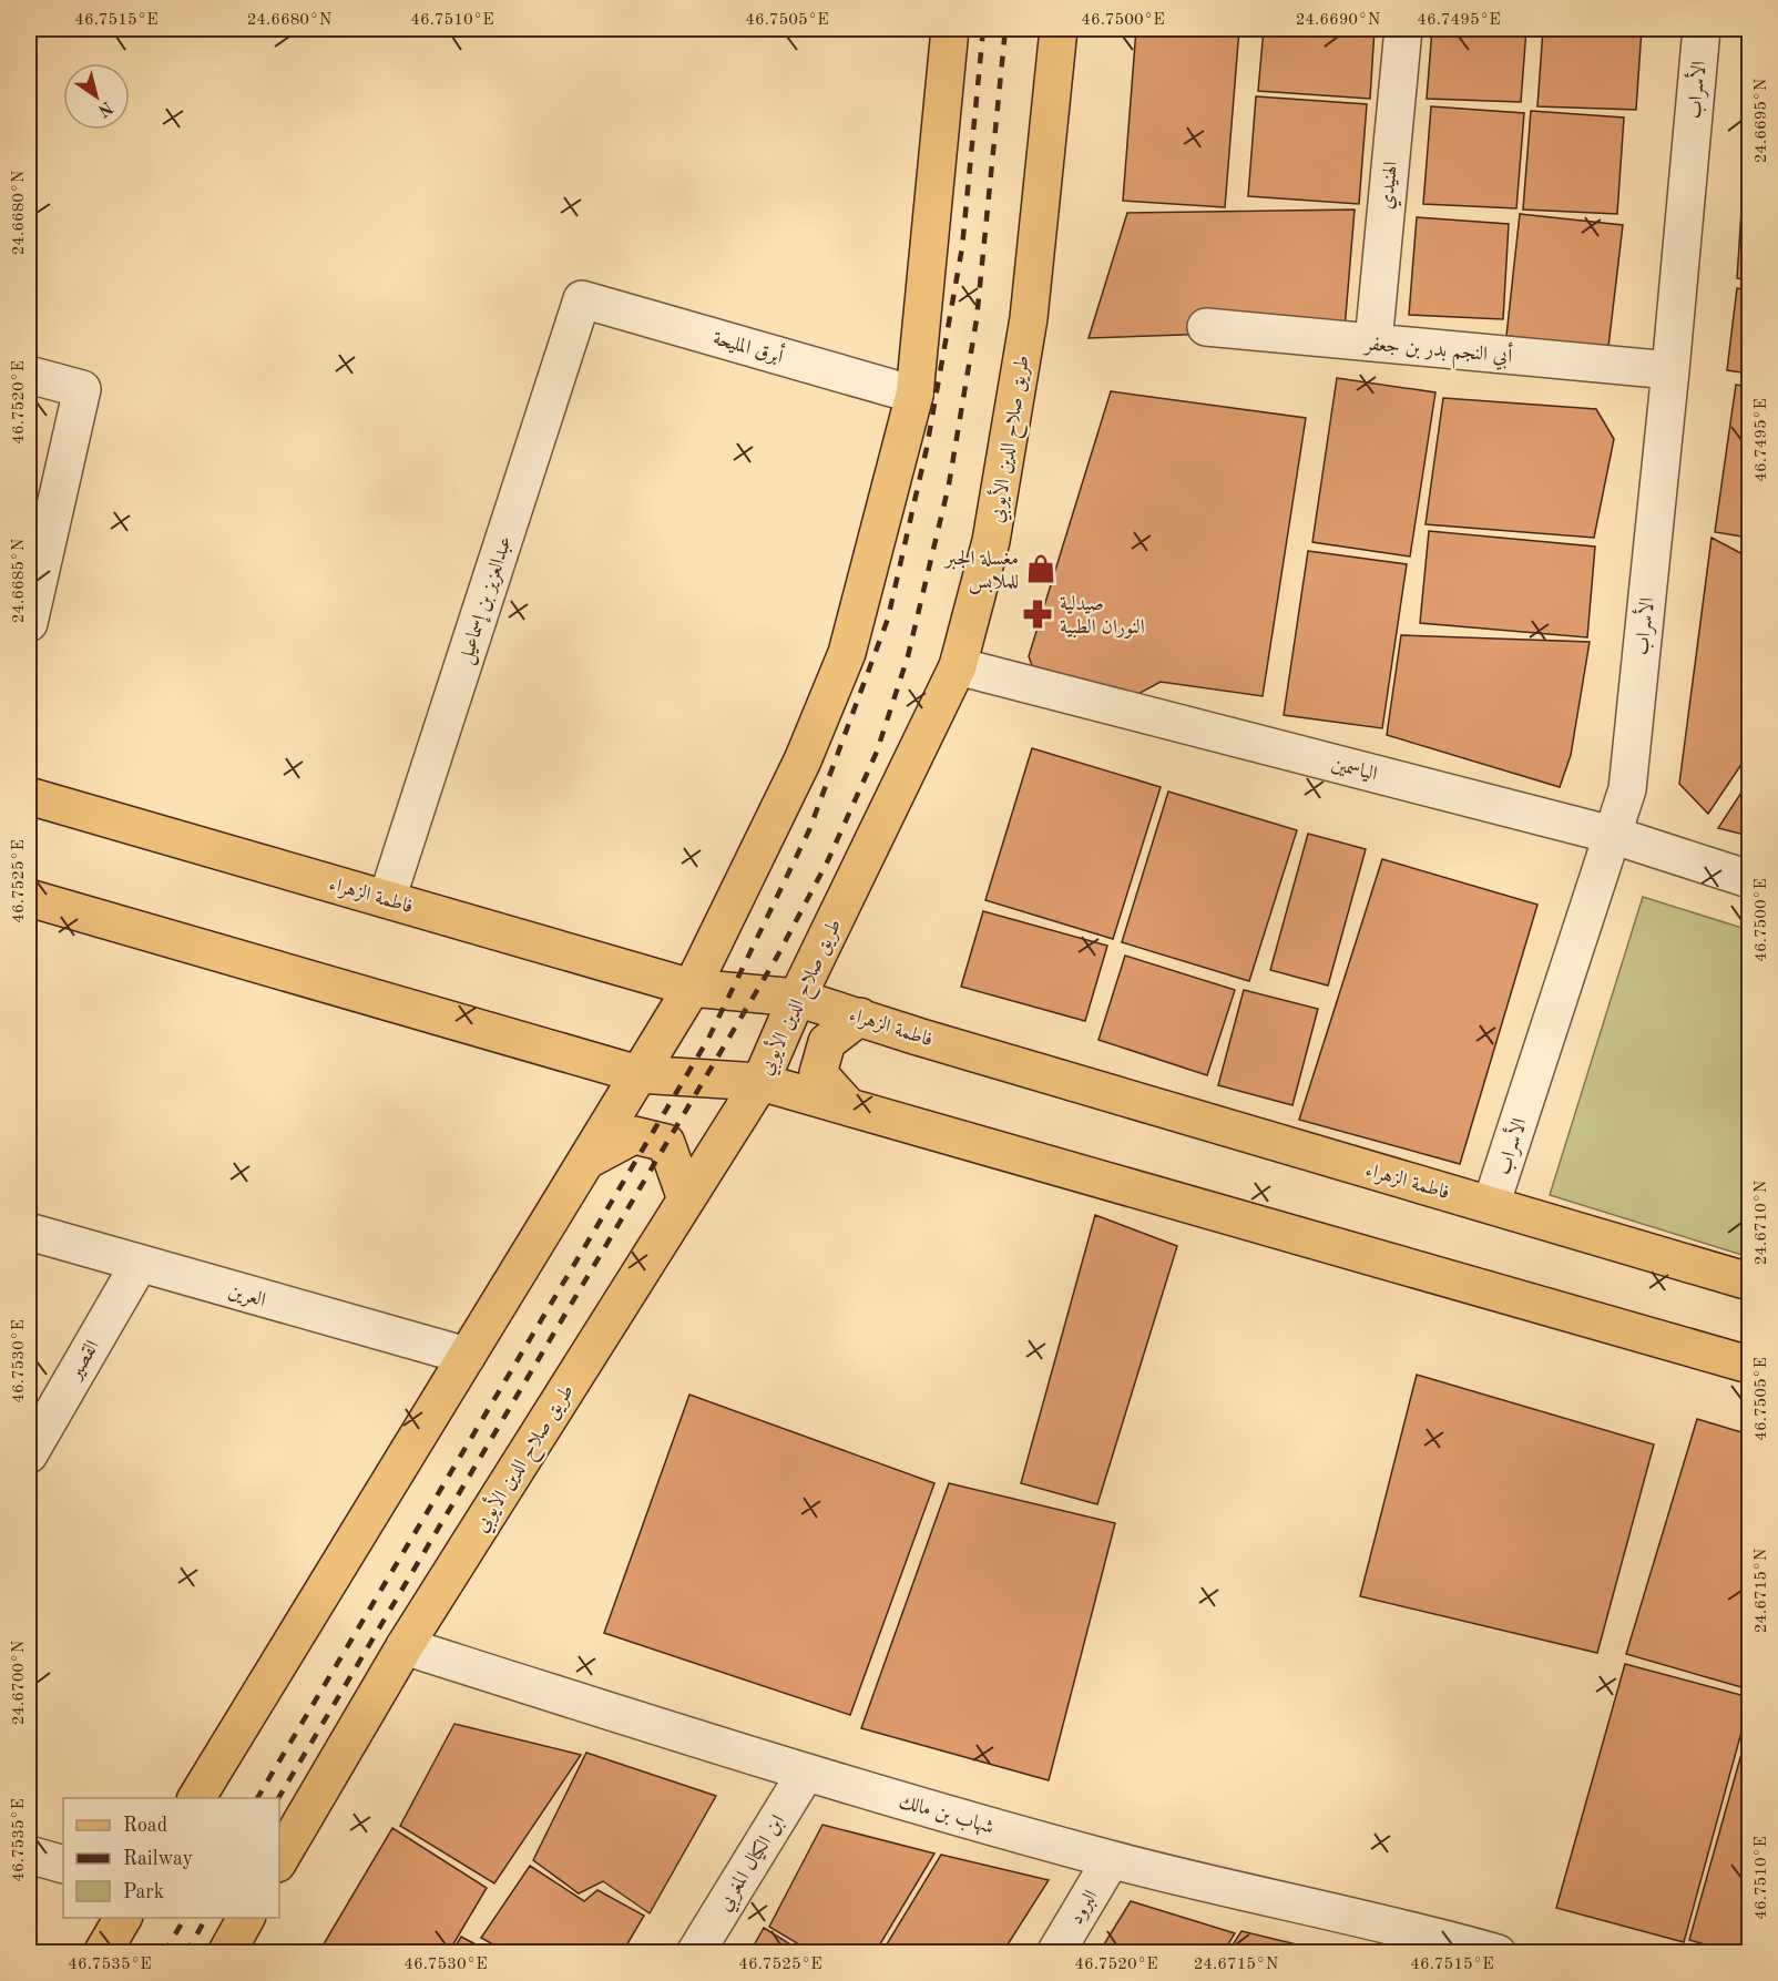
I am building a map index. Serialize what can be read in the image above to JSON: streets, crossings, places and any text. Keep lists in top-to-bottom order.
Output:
{
  "streets": {
    "main road": ["طريق صلاح الدين الأيوبي", "فاطمة الزهراء"],
    "street": [
      "الأسراب",
      "الهنيدي",
      "أبرق المليحة",
      "أبي النجم بدر بن جعفر",
      "عبدالعزيز بن إسماعيل",
      "الياسمين",
      "العرين",
      "القصير",
      "شهاب بن مالك",
      "ابن الكيال المغربي",
      "البرود"
    ]
  },
  "crossings": [
    ["الأسراب", "أبي النجم بدر بن جعفر"],
    ["الأسراب", "الياسمين"],
    ["الأسراب", "فاطمة الزهراء"],
    ["الهنيدي", "أبي النجم بدر بن جعفر"],
    ["أبرق المليحة", "عبدالعزيز بن إسماعيل"],
    ["طريق صلاح الدين الأيوبي", "الياسمين"],
    ["طريق صلاح الدين الأيوبي", "فاطمة الزهراء"],
    ["طريق صلاح الدين الأيوبي", "شهاب بن مالك"],
    ["عبدالعزيز بن إسماعيل", "فاطمة الزهراء"],
    ["العرين", "القصير"],
    ["شهاب بن مالك", "ابن الكيال المغربي"],
    ["شهاب بن مالك", "البرود"]
  ],
  "places": {
    "shop": ["مغسلة الجبر للملابس"],
    "pharmacy": ["صيدلية النوران الطبية"]
  },
  "legend": ["Road", "Railway", "Park"],
  "north": "bottom right",
  "coordinates": [
    "46.7515°E",
    "24.6680°N",
    "46.7510°E",
    "46.7505°E",
    "46.7500°E",
    "24.6690°N",
    "46.7495°E",
    "24.6695°N",
    "46.7520°E",
    "24.6685°N",
    "46.7525°E",
    "24.6710°N",
    "46.7530°E",
    "24.6715°N",
    "24.6700°N",
    "46.7535°E"
  ]
}
